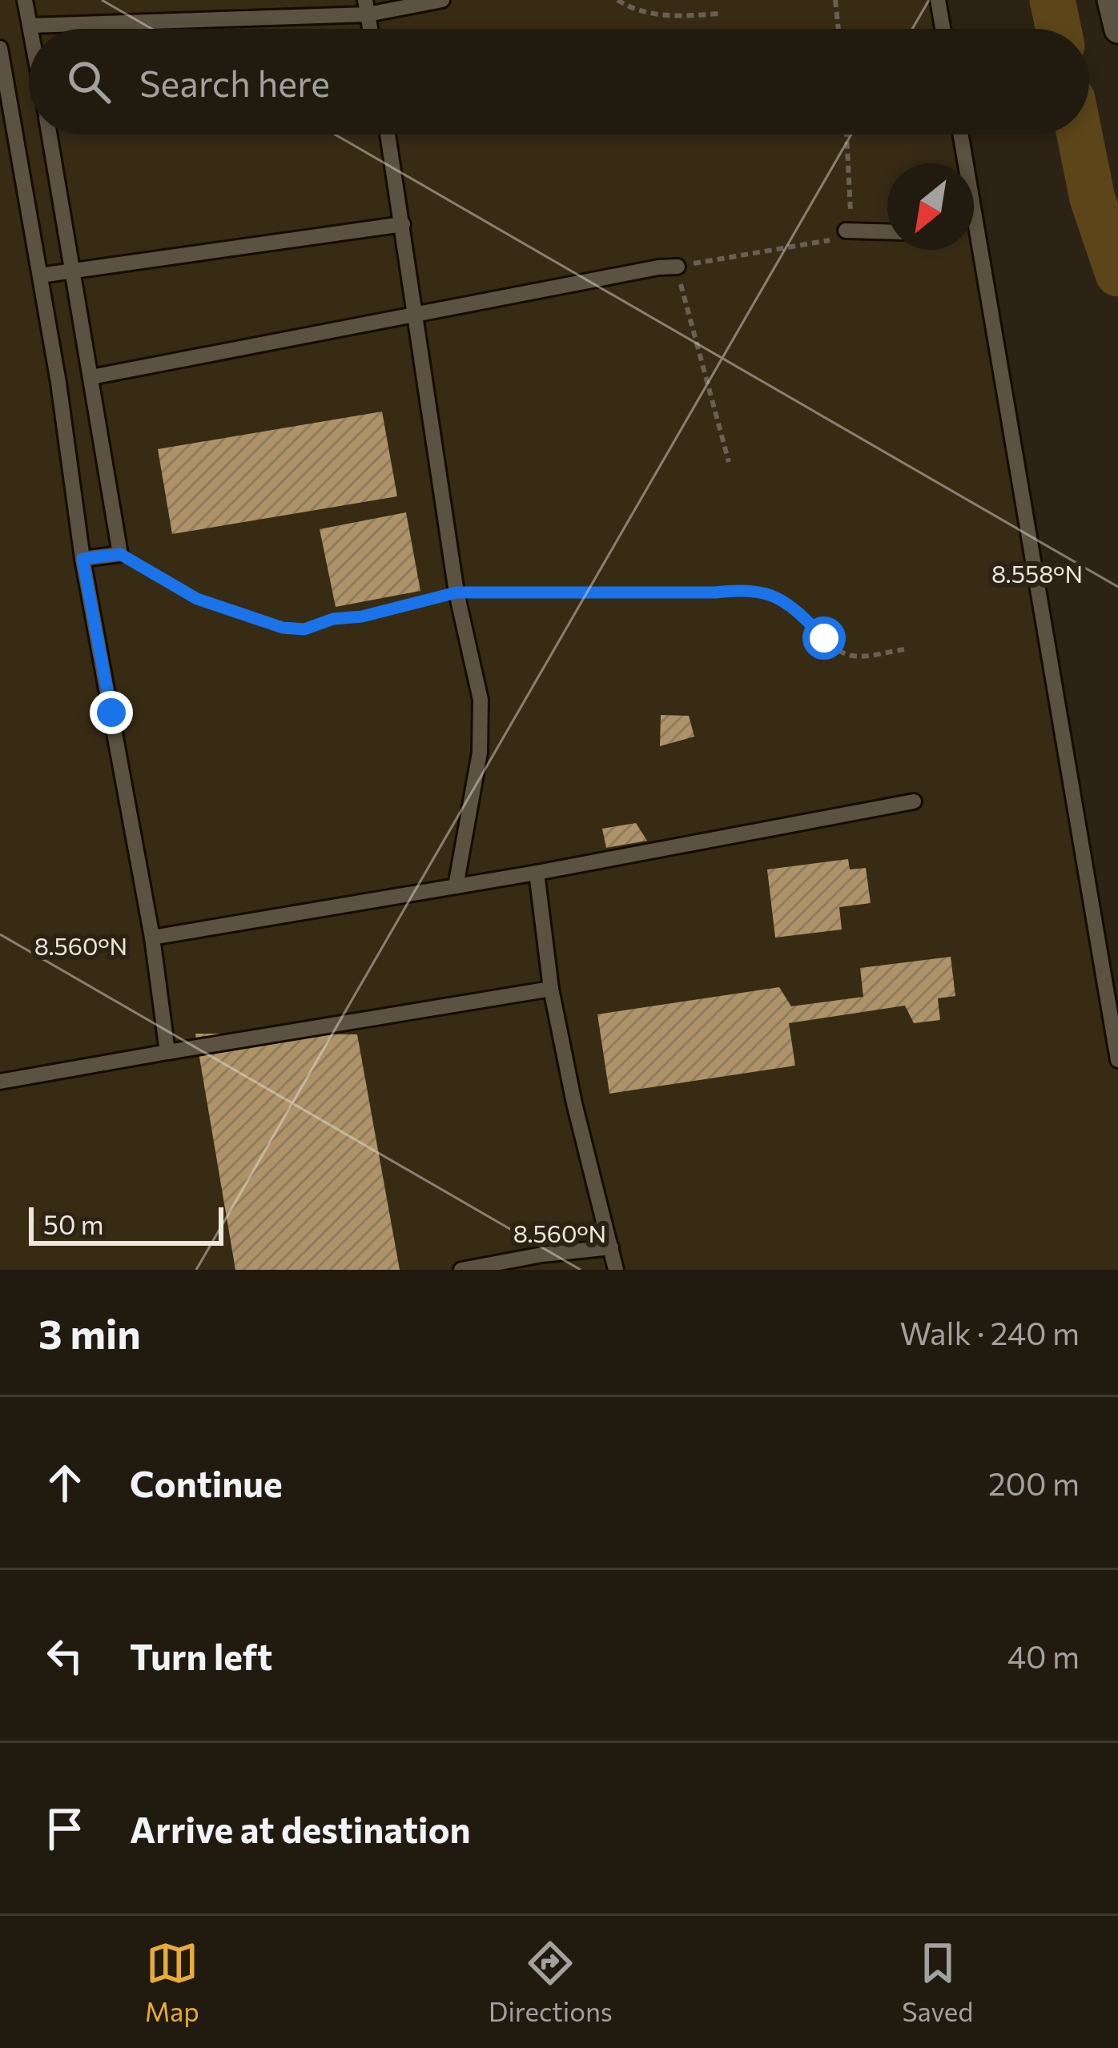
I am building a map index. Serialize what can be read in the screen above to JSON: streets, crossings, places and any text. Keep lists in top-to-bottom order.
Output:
{
  "scale_bar": "50 m",
  "north": "bottom left",
  "page": {
    "search": "Search here",
    "scale": "50 m",
    "heading": ["3 min", "Walk · 240 m"],
    "list": [
      ["Continue", "200 m"],
      ["Turn left", "40 m"],
      "Arrive at destination"
    ],
    "nav": ["Map", "Directions", "Saved"]
  },
  "coordinates": ["8.558°N", "8.560°N"]
}
